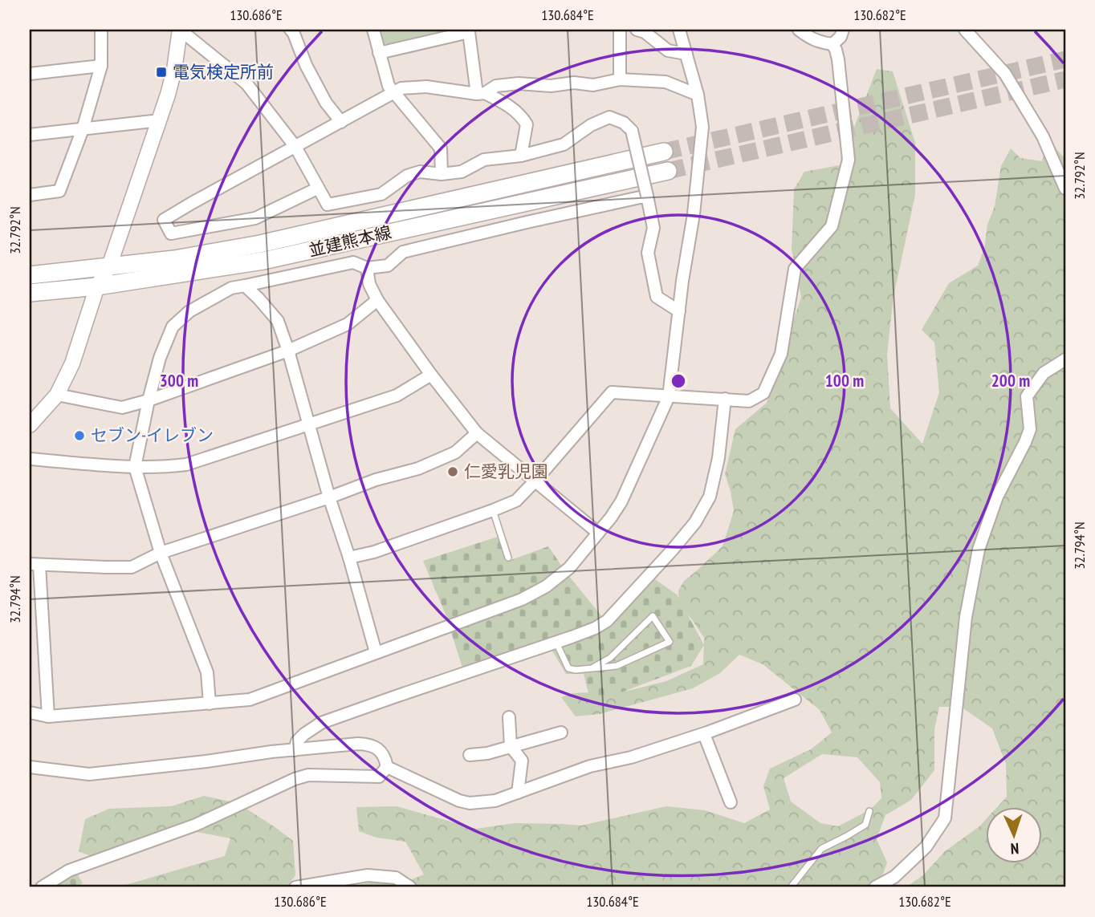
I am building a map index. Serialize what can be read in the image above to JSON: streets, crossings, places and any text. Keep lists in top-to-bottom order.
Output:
{
  "streets": {
    "main road": ["並建熊本線"]
  },
  "places": {
    "transit": ["電気検定所前"],
    "other": ["セブン-イレブン", "仁愛乳児園"]
  },
  "north": "bottom",
  "coordinates": [
    "130.686°E",
    "130.684°E",
    "130.682°E",
    "32.792°N",
    "32.794°N"
  ],
  "rings": ["100 m", "200 m", "300 m"]
}
